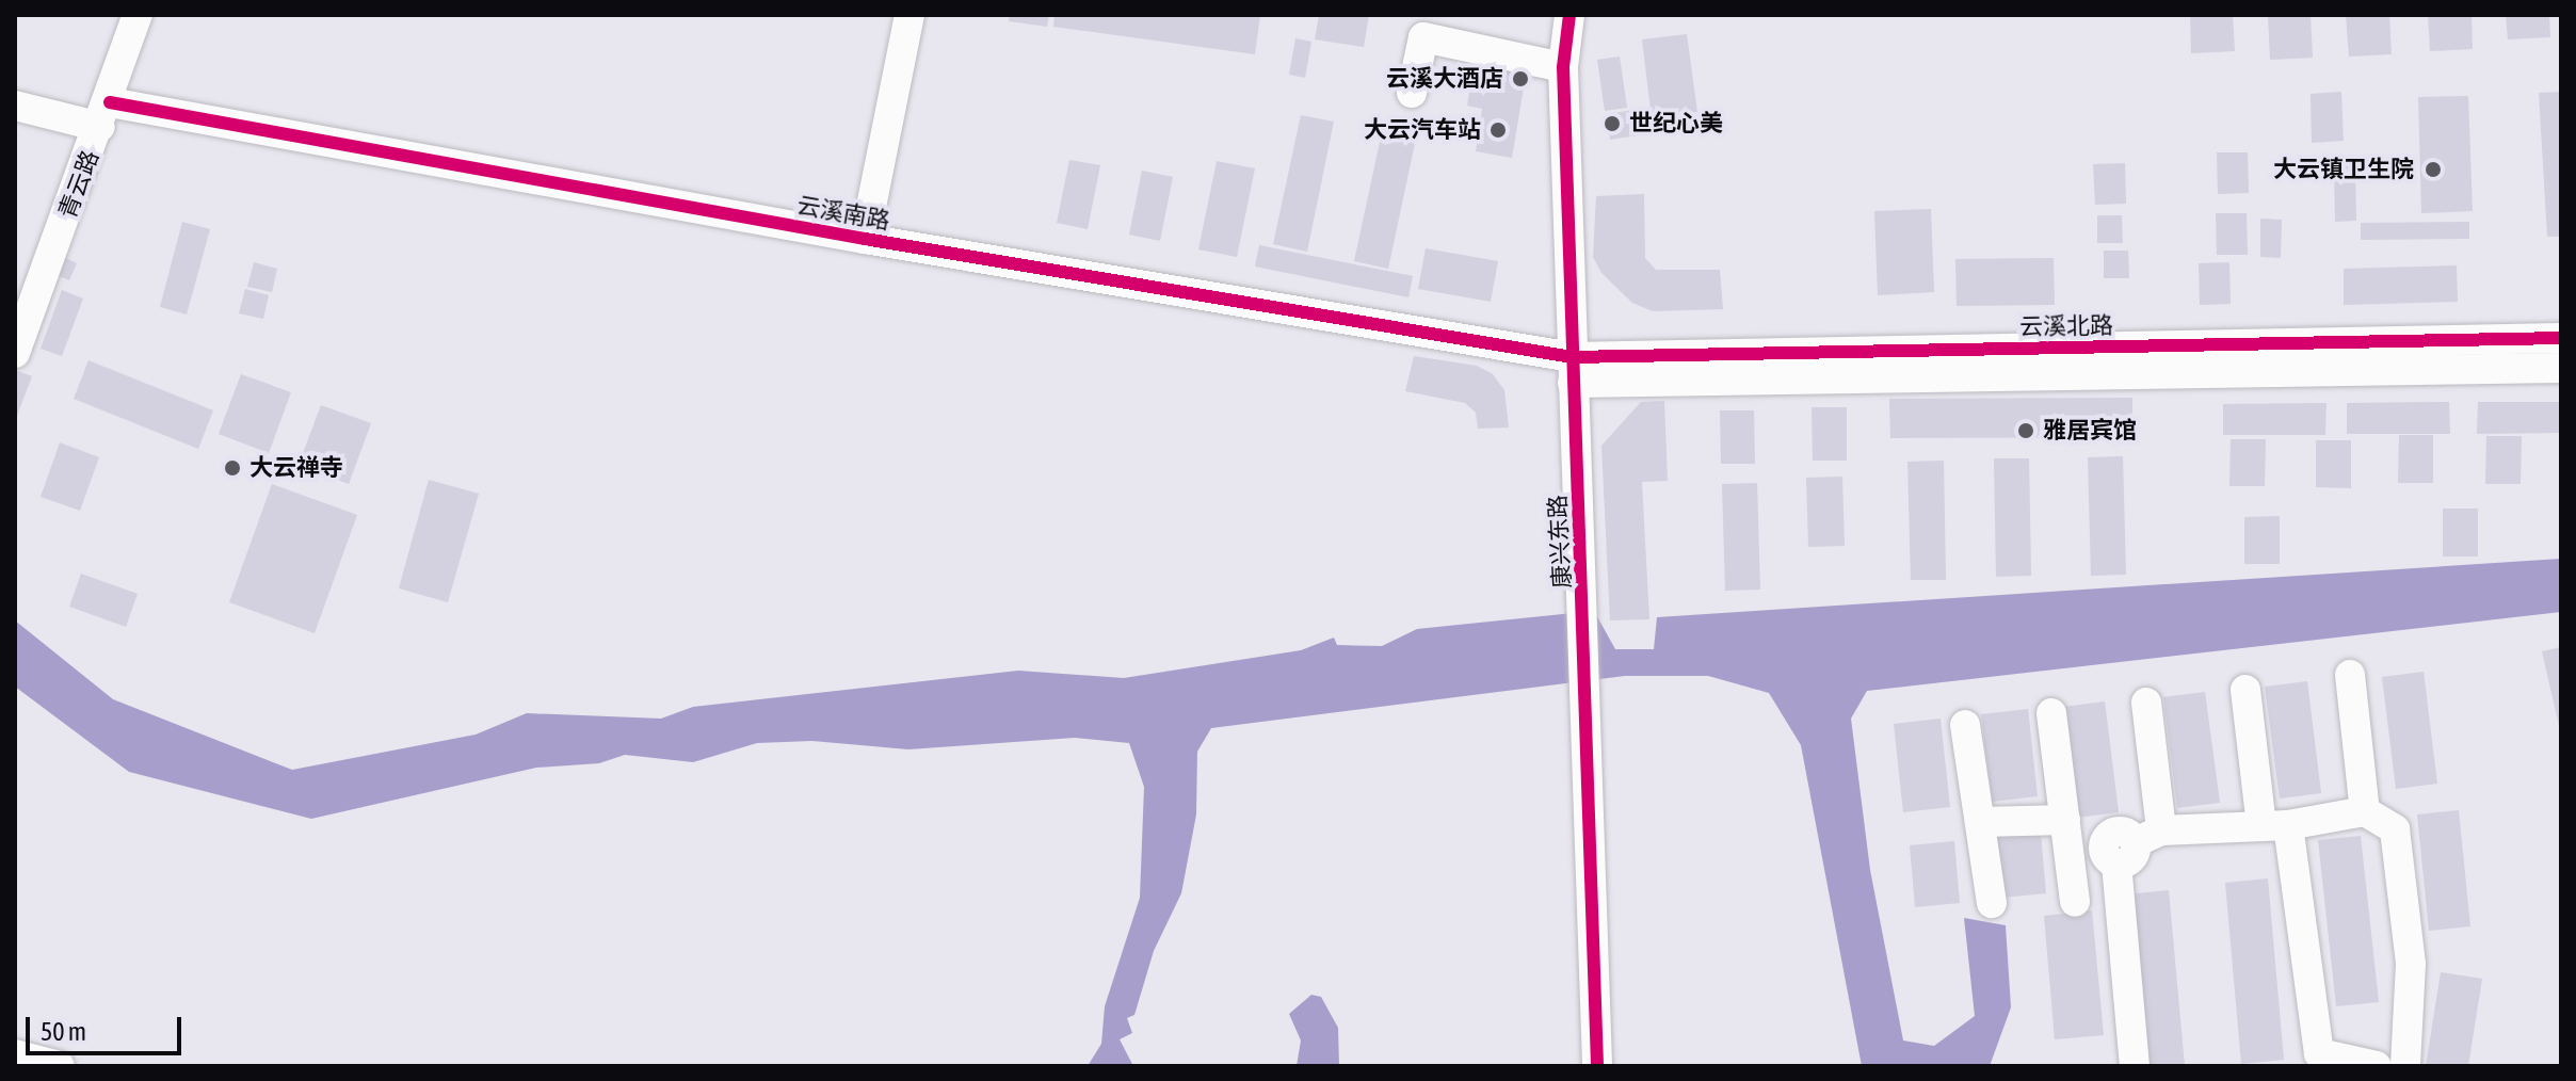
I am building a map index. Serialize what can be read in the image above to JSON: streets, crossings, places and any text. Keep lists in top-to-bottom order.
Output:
{
  "streets": {
    "street": [
      "青云路",
      "云溪南路",
      "云溪北路",
      "康兴东路"
    ]
  },
  "crossings": [
    ["青云路", "云溪南路"],
    ["云溪南路", "云溪北路"],
    ["云溪南路", "康兴东路"],
    ["云溪北路", "康兴东路"]
  ],
  "places": [
    "云溪大酒店",
    "世纪心美",
    "大云汽车站",
    "大云镇卫生院",
    "雅居宾馆",
    "大云禅寺"
  ],
  "scale_bar": "50 m"
}
